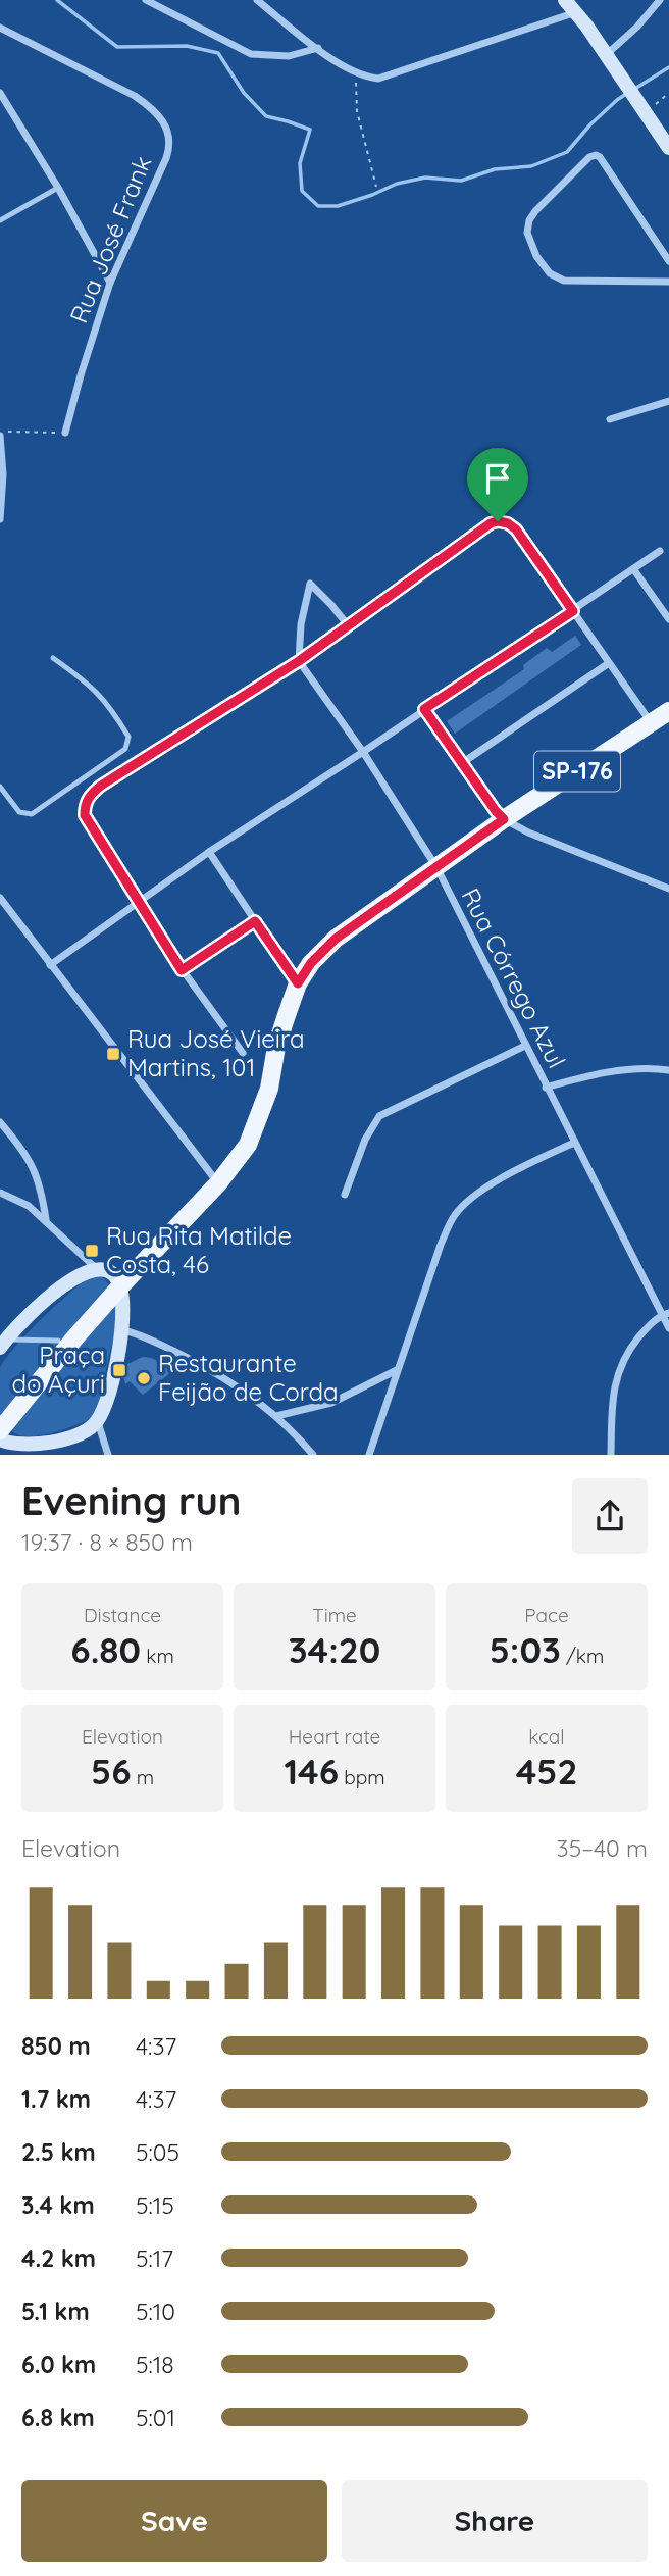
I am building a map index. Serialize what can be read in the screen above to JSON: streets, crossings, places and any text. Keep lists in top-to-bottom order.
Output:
{
  "streets": {
    "main road": ["SP-176"],
    "street": ["Rua José Frank", "Rua Córrego Azul"]
  },
  "crossings": [
    ["SP-176", "Rua Córrego Azul"]
  ],
  "places": {
    "transit": ["Rua José Vieira Martins, 101", "Rua Rita Matilde Costa, 46", "Praça do Açuri"],
    "other": ["Restaurante Feijão de Corda"]
  },
  "page": {
    "heading": ["Evening run", "19:37 · 8 × 850 m"],
    "stats": [
      ["Distance", "6.80 km"],
      ["Time", "34:20"],
      ["Pace", "5:03 /km"],
      ["Elevation", "56 m"],
      ["Heart rate", "146 bpm"],
      ["kcal", "452"]
    ],
    "chart": ["Elevation", "35–40 m"],
    "list": [
      {
        "name": "850 m",
        "note": "4:37"
      },
      {
        "name": "1.7 km",
        "note": "4:37"
      },
      {
        "name": "2.5 km",
        "note": "5:05"
      },
      {
        "name": "3.4 km",
        "note": "5:15"
      },
      {
        "name": "4.2 km",
        "note": "5:17"
      },
      {
        "name": "5.1 km",
        "note": "5:10"
      },
      {
        "name": "6.0 km",
        "note": "5:18"
      },
      {
        "name": "6.8 km",
        "note": "5:01"
      }
    ],
    "buttons": ["Save", "Share"]
  }
}
